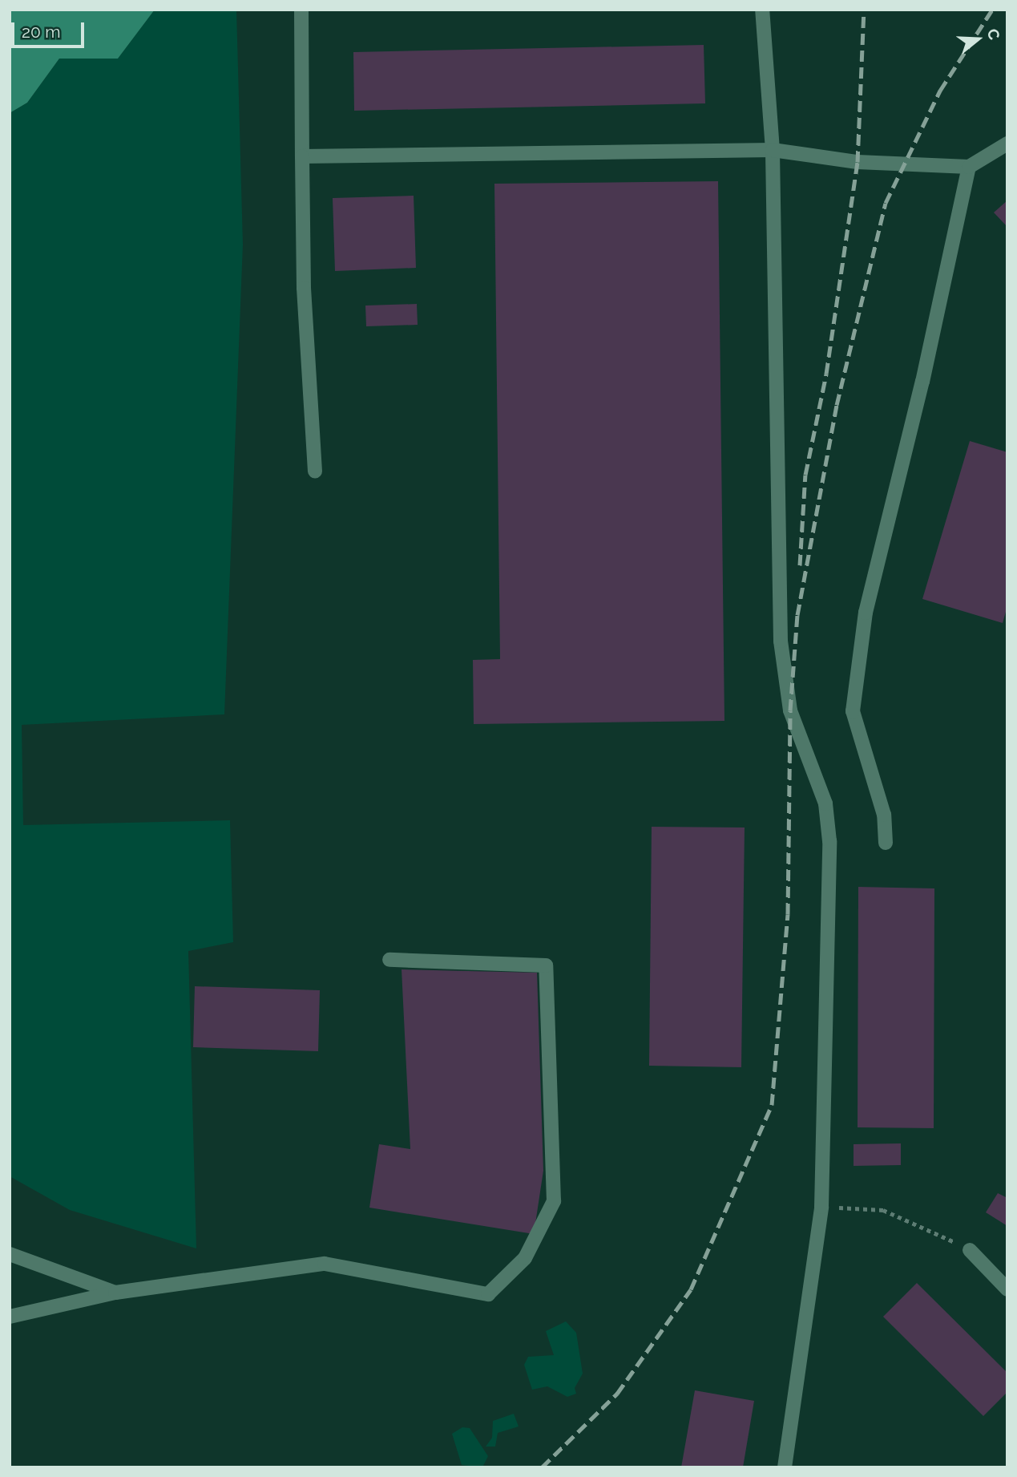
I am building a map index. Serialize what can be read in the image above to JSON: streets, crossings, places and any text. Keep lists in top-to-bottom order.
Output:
{
  "scale_bar": "20 m",
  "north": "right"
}
